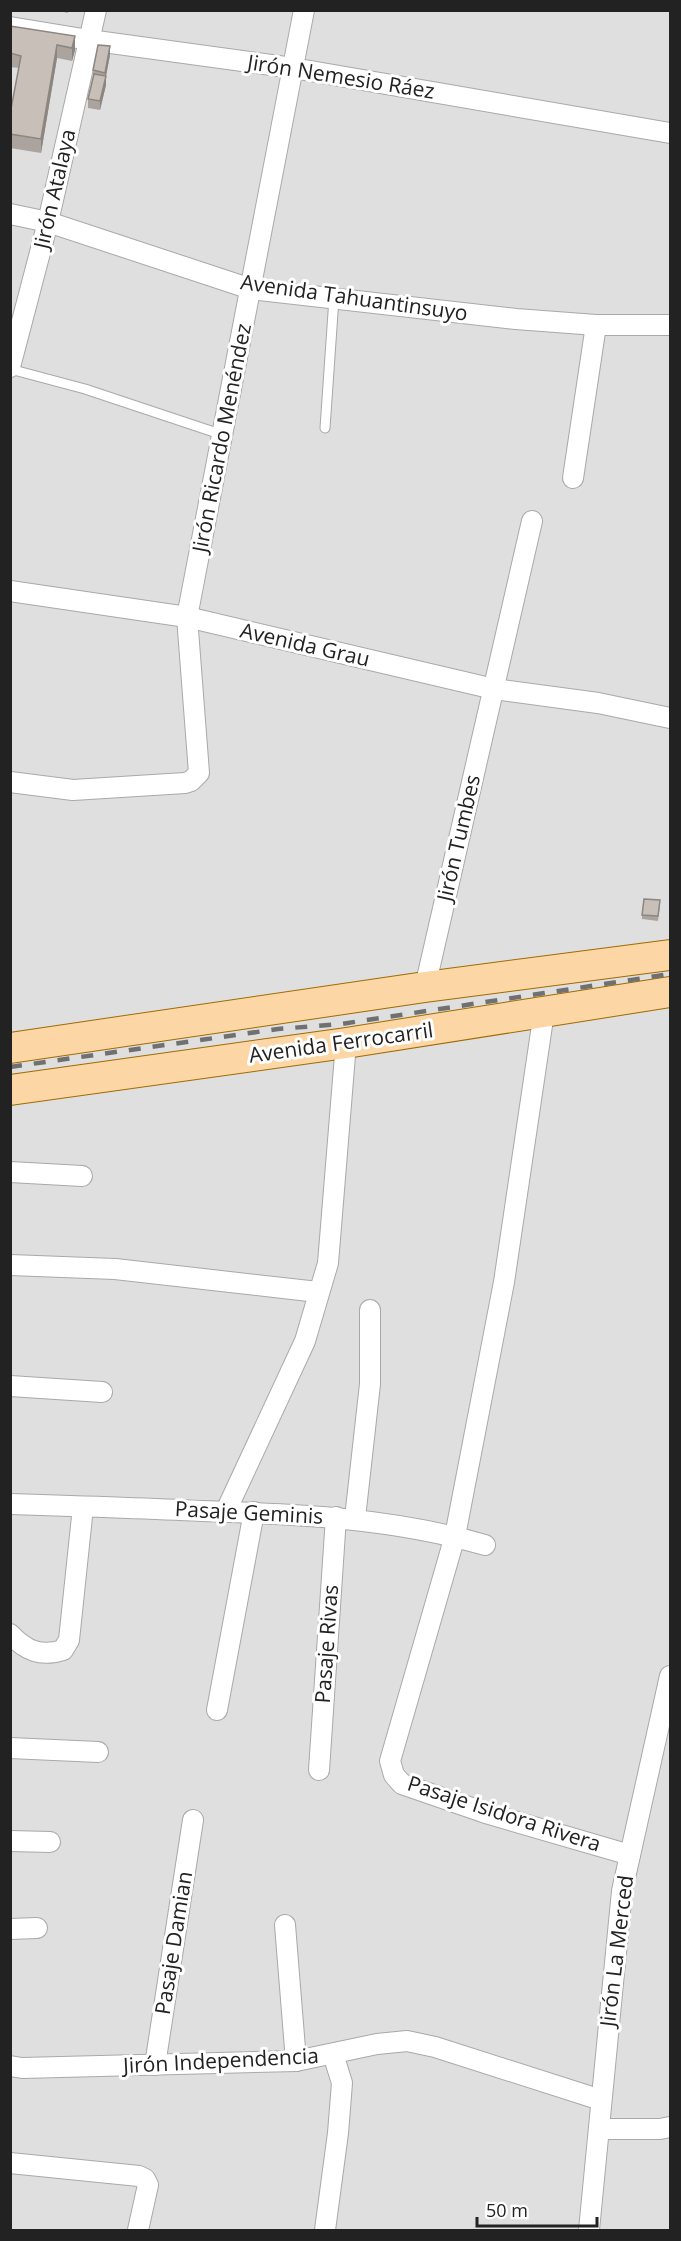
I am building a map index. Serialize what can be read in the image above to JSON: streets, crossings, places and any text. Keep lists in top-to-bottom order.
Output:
{
  "streets": {
    "main road": ["Avenida Ferrocarril"],
    "street": [
      "Jirón Nemesio Ráez",
      "Jirón Atalaya",
      "Avenida Tahuantinsuyo",
      "Jirón Ricardo Menéndez",
      "Avenida Grau",
      "Jirón Tumbes",
      "Pasaje Geminis",
      "Pasaje Rivas",
      "Pasaje Isidora Rivera",
      "Pasaje Damian",
      "Jirón La Merced",
      "Jirón Independencia"
    ]
  },
  "crossings": [
    ["Jirón Nemesio Ráez", "Jirón Atalaya"],
    ["Jirón Nemesio Ráez", "Jirón Ricardo Menéndez"],
    ["Jirón Atalaya", "Avenida Tahuantinsuyo"],
    ["Avenida Tahuantinsuyo", "Jirón Ricardo Menéndez"],
    ["Jirón Ricardo Menéndez", "Avenida Grau"],
    ["Avenida Grau", "Jirón Tumbes"],
    ["Jirón Tumbes", "Avenida Ferrocarril"],
    ["Pasaje Geminis", "Pasaje Rivas"],
    ["Pasaje Geminis", "Pasaje Isidora Rivera"],
    ["Pasaje Isidora Rivera", "Jirón La Merced"],
    ["Pasaje Damian", "Jirón Independencia"],
    ["Jirón La Merced", "Jirón Independencia"]
  ],
  "scale_bar": "50 m"
}
